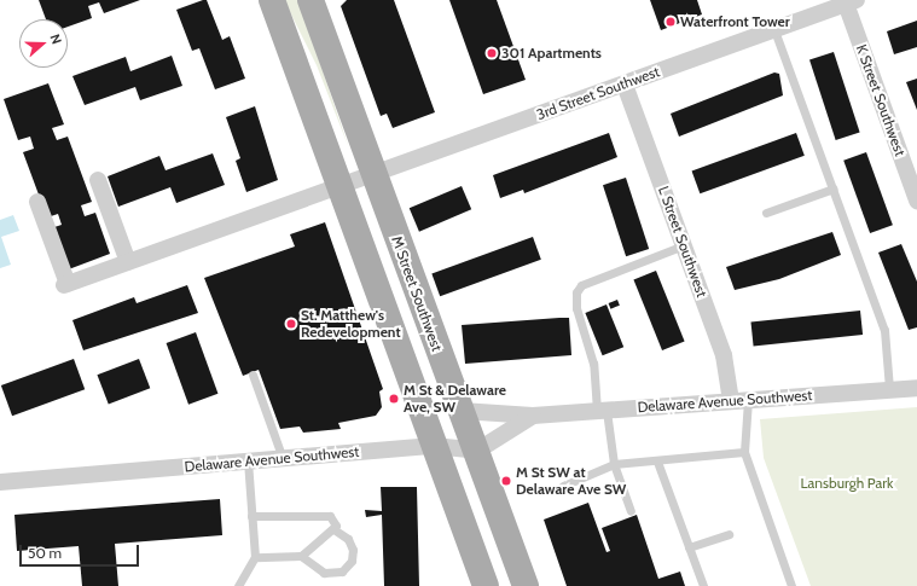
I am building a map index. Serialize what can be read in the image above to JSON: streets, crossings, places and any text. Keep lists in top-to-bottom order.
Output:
{
  "streets": {
    "main road": ["M Street Southwest"],
    "street": [
      "3rd Street Southwest",
      "K Street Southwest",
      "L Street Southwest",
      "Delaware Avenue Southwest"
    ]
  },
  "crossings": [
    ["3rd Street Southwest", "K Street Southwest"],
    ["3rd Street Southwest", "L Street Southwest"],
    ["3rd Street Southwest", "M Street Southwest"],
    ["L Street Southwest", "Delaware Avenue Southwest"],
    ["M Street Southwest", "Delaware Avenue Southwest"]
  ],
  "parks": ["Lansburgh Park"],
  "places": [
    "Waterfront Tower",
    "301 Apartments",
    "St. Matthew's Redevelopment",
    "M St & Delaware Ave, SW",
    "M St SW at Delaware Ave SW"
  ],
  "scale_bar": "50 m",
  "north": "right"
}
